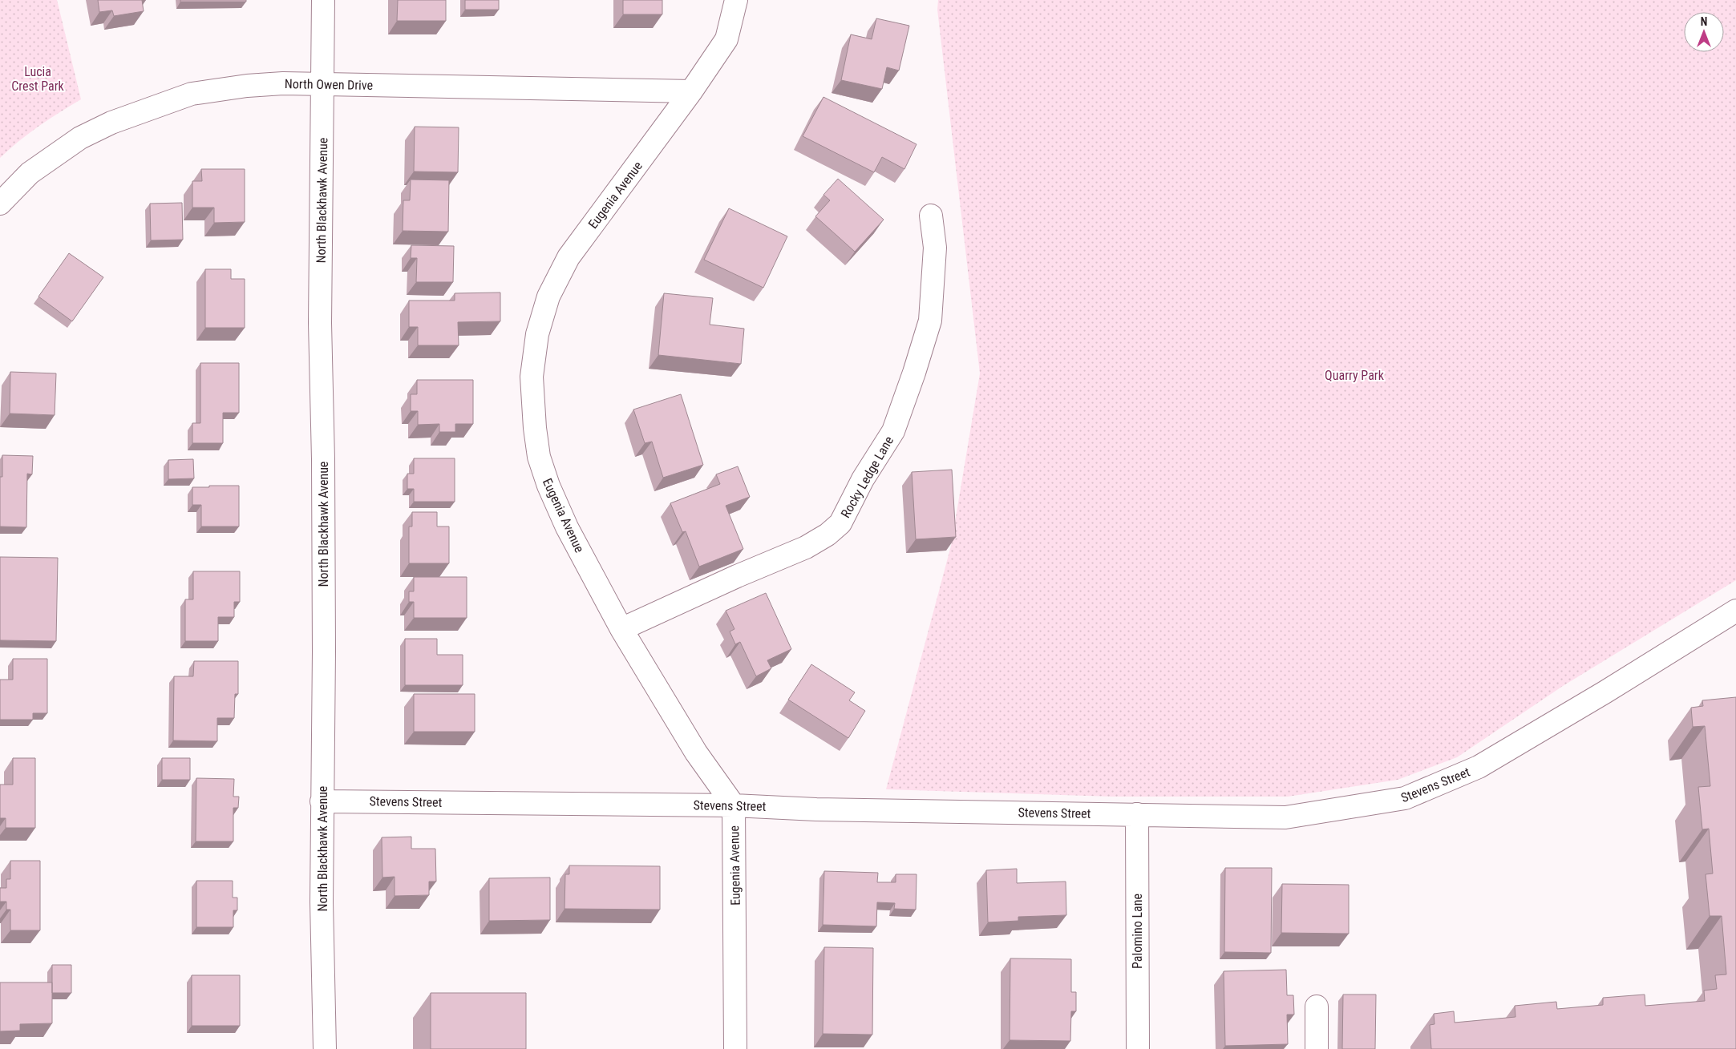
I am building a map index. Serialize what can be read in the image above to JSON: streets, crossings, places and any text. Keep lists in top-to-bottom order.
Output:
{
  "streets": {
    "street": [
      "North Owen Drive",
      "Eugenia Avenue",
      "North Blackhawk Avenue",
      "Rocky Ledge Lane",
      "Stevens Street",
      "Palomino Lane"
    ]
  },
  "crossings": [
    ["North Owen Drive", "Eugenia Avenue"],
    ["North Owen Drive", "North Blackhawk Avenue"],
    ["Eugenia Avenue", "Rocky Ledge Lane"],
    ["Eugenia Avenue", "Stevens Street"],
    ["North Blackhawk Avenue", "Stevens Street"],
    ["Stevens Street", "Palomino Lane"]
  ],
  "parks": ["Lucia Crest Park", "Quarry Park"],
  "north": "top"
}
